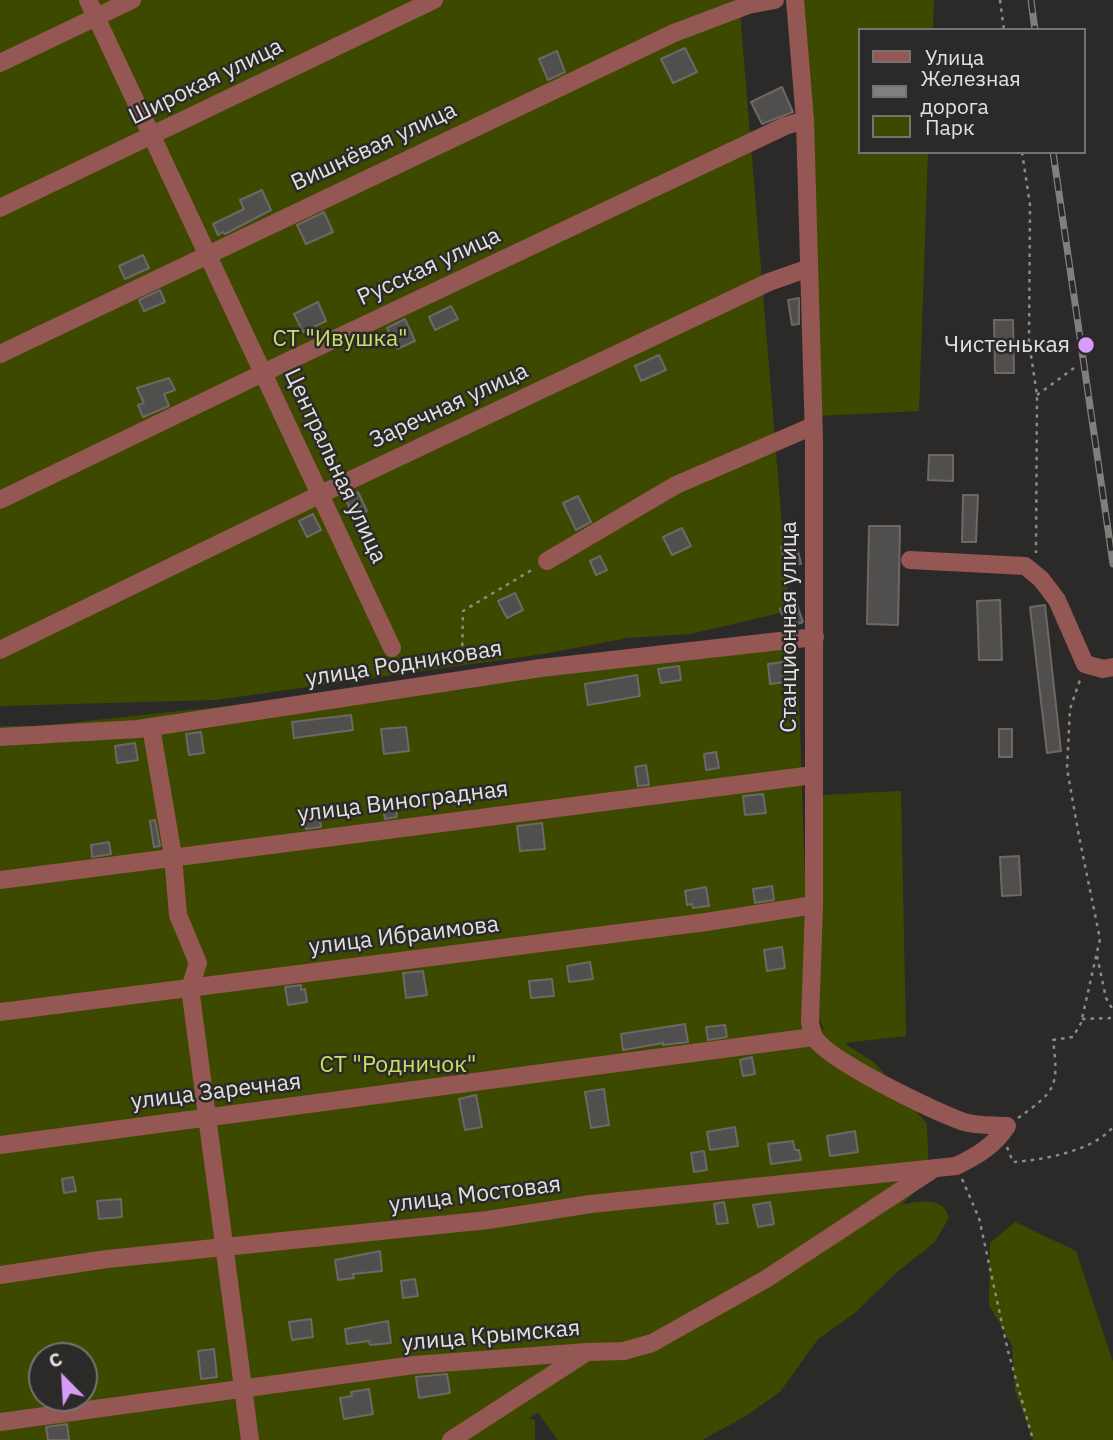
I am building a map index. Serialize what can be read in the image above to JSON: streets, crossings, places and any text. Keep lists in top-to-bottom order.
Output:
{
  "streets": {
    "street": [
      "Широкая улица",
      "Вишнёвая улица",
      "Русская улица",
      "Заречная улица",
      "Центральная улица",
      "Станционная улица",
      "улица Родниковая",
      "улица Виноградная",
      "улица Ибраимова",
      "улица Заречная",
      "улица Мостовая",
      "улица Крымская"
    ]
  },
  "crossings": [
    ["Широкая улица", "Центральная улица"],
    ["Вишнёвая улица", "Центральная улица"],
    ["Русская улица", "Центральная улица"],
    ["Русская улица", "Станционная улица"],
    ["Заречная улица", "Центральная улица"],
    ["Заречная улица", "Станционная улица"],
    ["Станционная улица", "улица Родниковая"],
    ["Станционная улица", "улица Виноградная"],
    ["Станционная улица", "улица Ибраимова"],
    ["Станционная улица", "улица Заречная"],
    ["улица Мостовая", "улица Крымская"]
  ],
  "parks": ["СТ \"Ивушка\"", "СТ \"Родничок\""],
  "places": ["Чистенькая"],
  "legend": ["Улица", "Железная дорога", "Парк"],
  "north": "top left"
}
